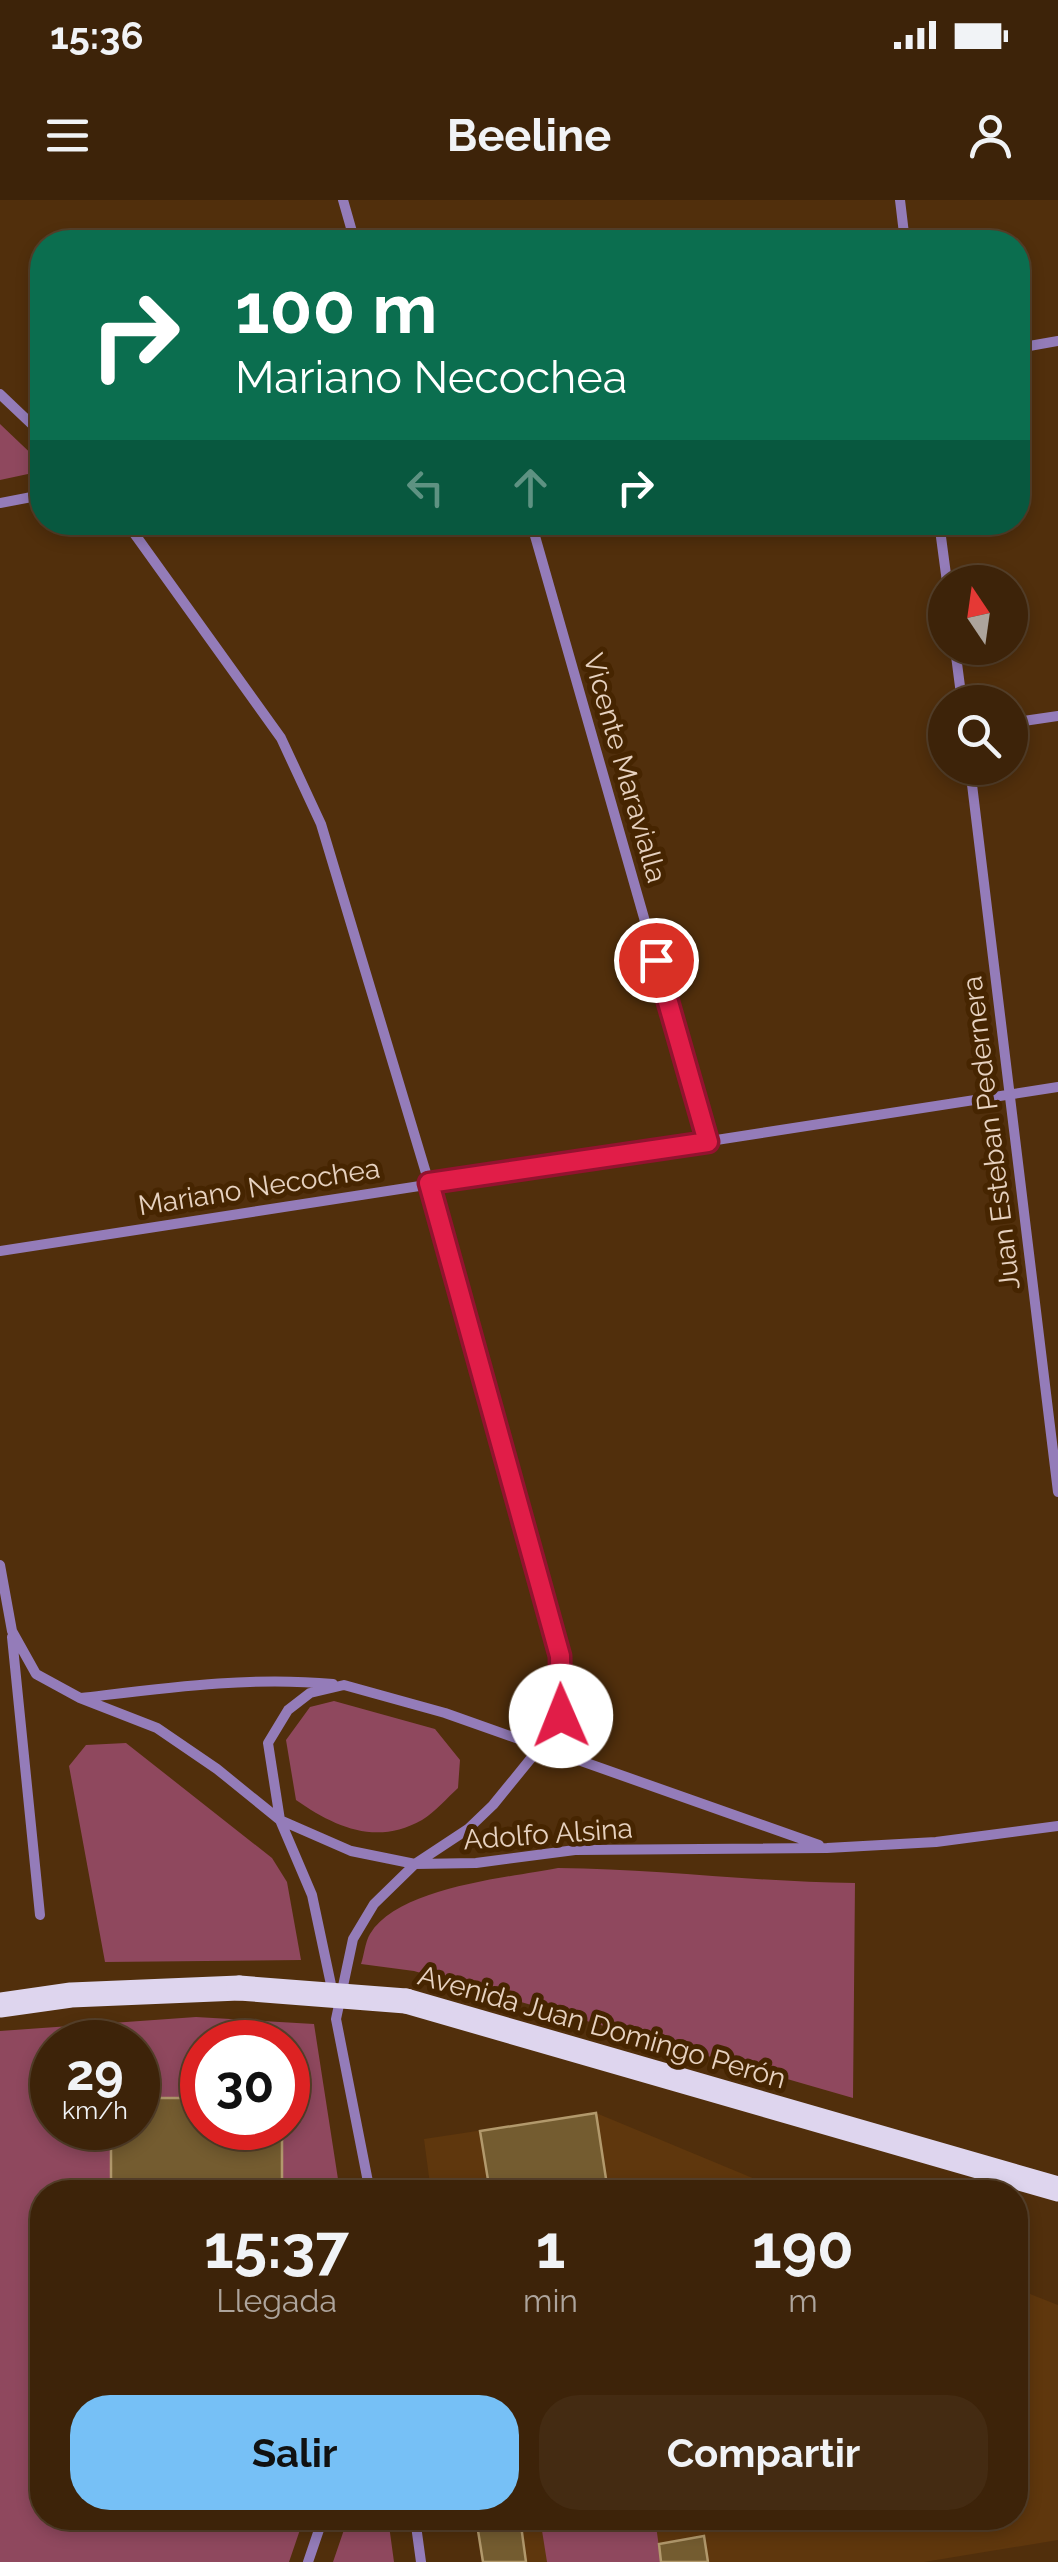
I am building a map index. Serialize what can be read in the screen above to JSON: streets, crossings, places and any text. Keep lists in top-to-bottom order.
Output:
{
  "streets": {
    "main road": ["Avenida Juan Domingo Perón"],
    "street": [
      "Vicente Maravialla",
      "Juan Esteban Pedernera",
      "Mariano Necochea",
      "Adolfo Alsina"
    ]
  },
  "crossings": [
    ["Vicente Maravialla", "Mariano Necochea"],
    ["Juan Esteban Pedernera", "Mariano Necochea"]
  ],
  "north": "top",
  "page": {
    "status": "15:36",
    "header": "Beeline",
    "turn": ["100 m", "Mariano Necochea"],
    "speed": "29 km/h",
    "limit": "30",
    "eta": [
      "15:37",
      "Llegada",
      "1",
      "min",
      "190",
      "m"
    ],
    "buttons": ["Salir", "Compartir"]
  }
}
